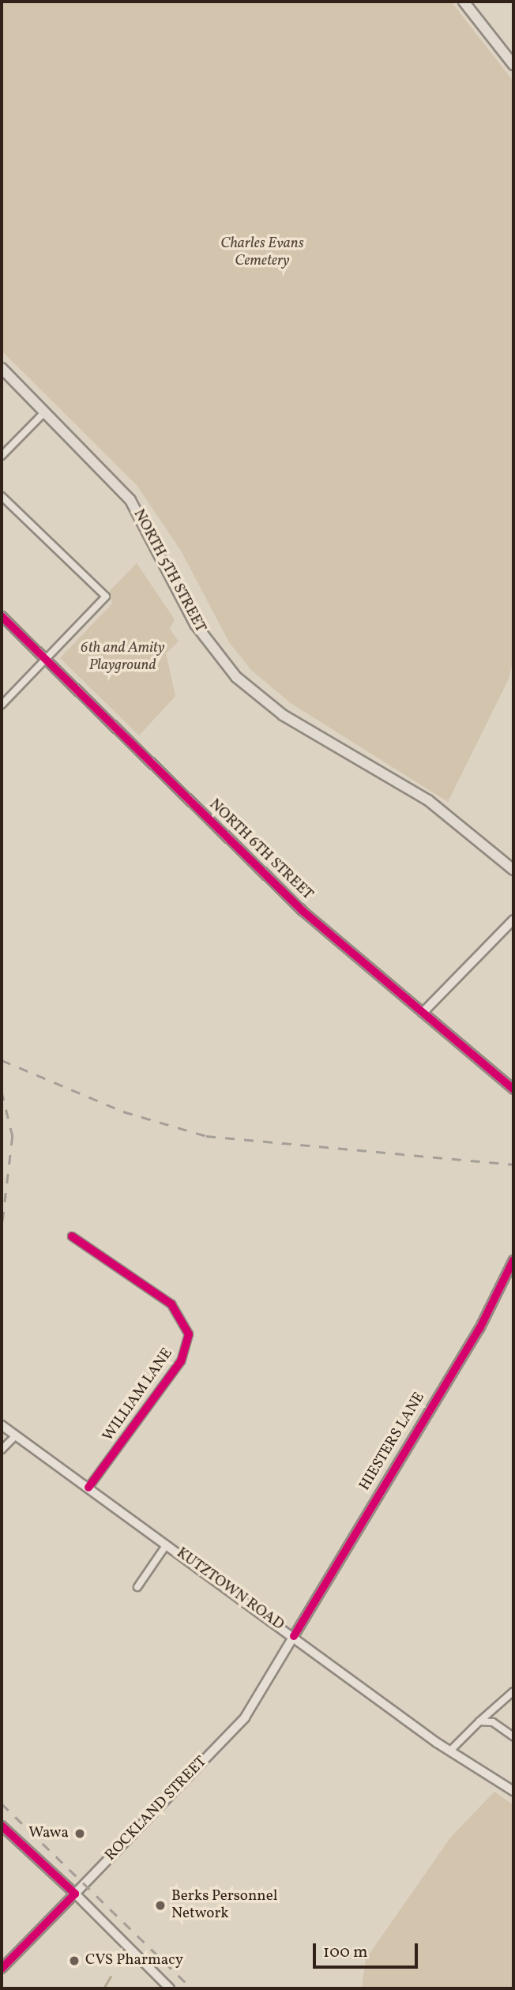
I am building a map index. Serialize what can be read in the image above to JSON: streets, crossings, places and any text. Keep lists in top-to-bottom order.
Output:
{
  "streets": {
    "main road": ["NORTH 5TH STREET", "KUTZTOWN ROAD", "ROCKLAND STREET"],
    "street": ["NORTH 6TH STREET", "WILLIAM LANE", "HIESTERS LANE"]
  },
  "crossings": [
    ["WILLIAM LANE", "KUTZTOWN ROAD"],
    ["HIESTERS LANE", "KUTZTOWN ROAD"],
    ["HIESTERS LANE", "ROCKLAND STREET"],
    ["KUTZTOWN ROAD", "ROCKLAND STREET"]
  ],
  "parks": ["Charles Evans Cemetery", "6th and Amity Playground"],
  "places": ["Wawa", "Berks Personnel Network", "CVS Pharmacy"],
  "scale_bar": "100 m"
}
